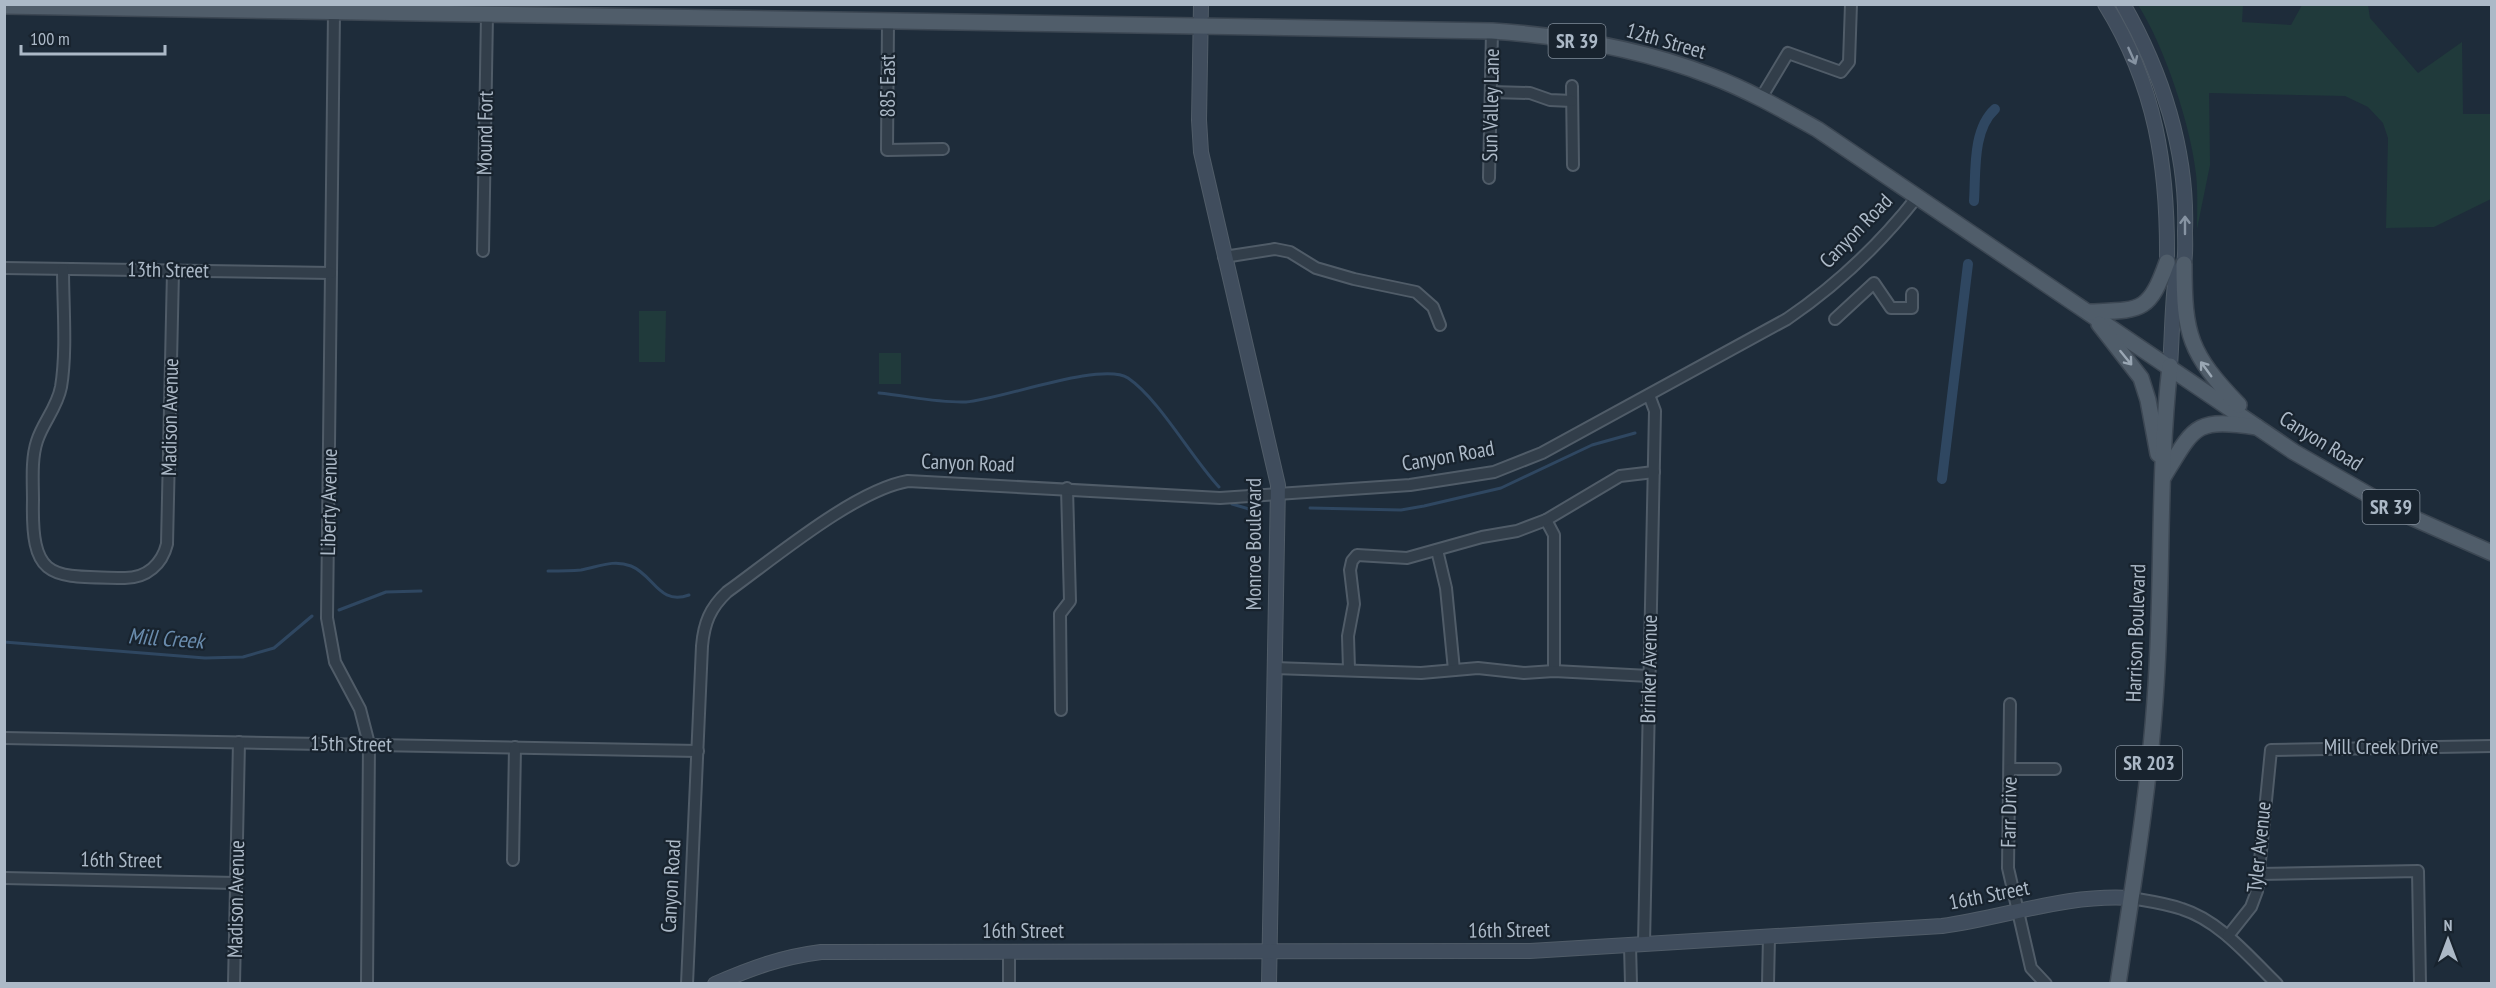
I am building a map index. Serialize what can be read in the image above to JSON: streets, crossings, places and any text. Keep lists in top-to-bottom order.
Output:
{
  "streets": {
    "main road": [
      "SR 39",
      "12th Street",
      "Canyon Road",
      "Monroe Boulevard",
      "Harrison Boulevard",
      "SR 203",
      "16th Street"
    ],
    "street": [
      "885 East",
      "Sun Valley Lane",
      "Mound Fort",
      "13th Street",
      "Madison Avenue",
      "Liberty Avenue",
      "Brinker Avenue",
      "15th Street",
      "Mill Creek Drive",
      "Farr Drive",
      "Tyler Avenue"
    ]
  },
  "crossings": [
    ["12th Street", "885 East"],
    ["12th Street", "Sun Valley Lane"],
    ["12th Street", "Mound Fort"],
    ["12th Street", "Canyon Road"],
    ["12th Street", "Liberty Avenue"],
    ["12th Street", "Monroe Boulevard"],
    ["Canyon Road", "Monroe Boulevard"],
    ["Canyon Road", "Harrison Boulevard"],
    ["Canyon Road", "Brinker Avenue"],
    ["Canyon Road", "15th Street"],
    ["13th Street", "Madison Avenue"],
    ["13th Street", "Liberty Avenue"],
    ["Madison Avenue", "15th Street"],
    ["Madison Avenue", "16th Street"],
    ["Liberty Avenue", "15th Street"],
    ["Monroe Boulevard", "16th Street"],
    ["Harrison Boulevard", "16th Street"],
    ["Brinker Avenue", "16th Street"],
    ["Mill Creek Drive", "Tyler Avenue"],
    ["Farr Drive", "16th Street"],
    ["Tyler Avenue", "16th Street"]
  ],
  "water": ["Mill Creek"],
  "scale_bar": "100 m",
  "north": "top"
}
